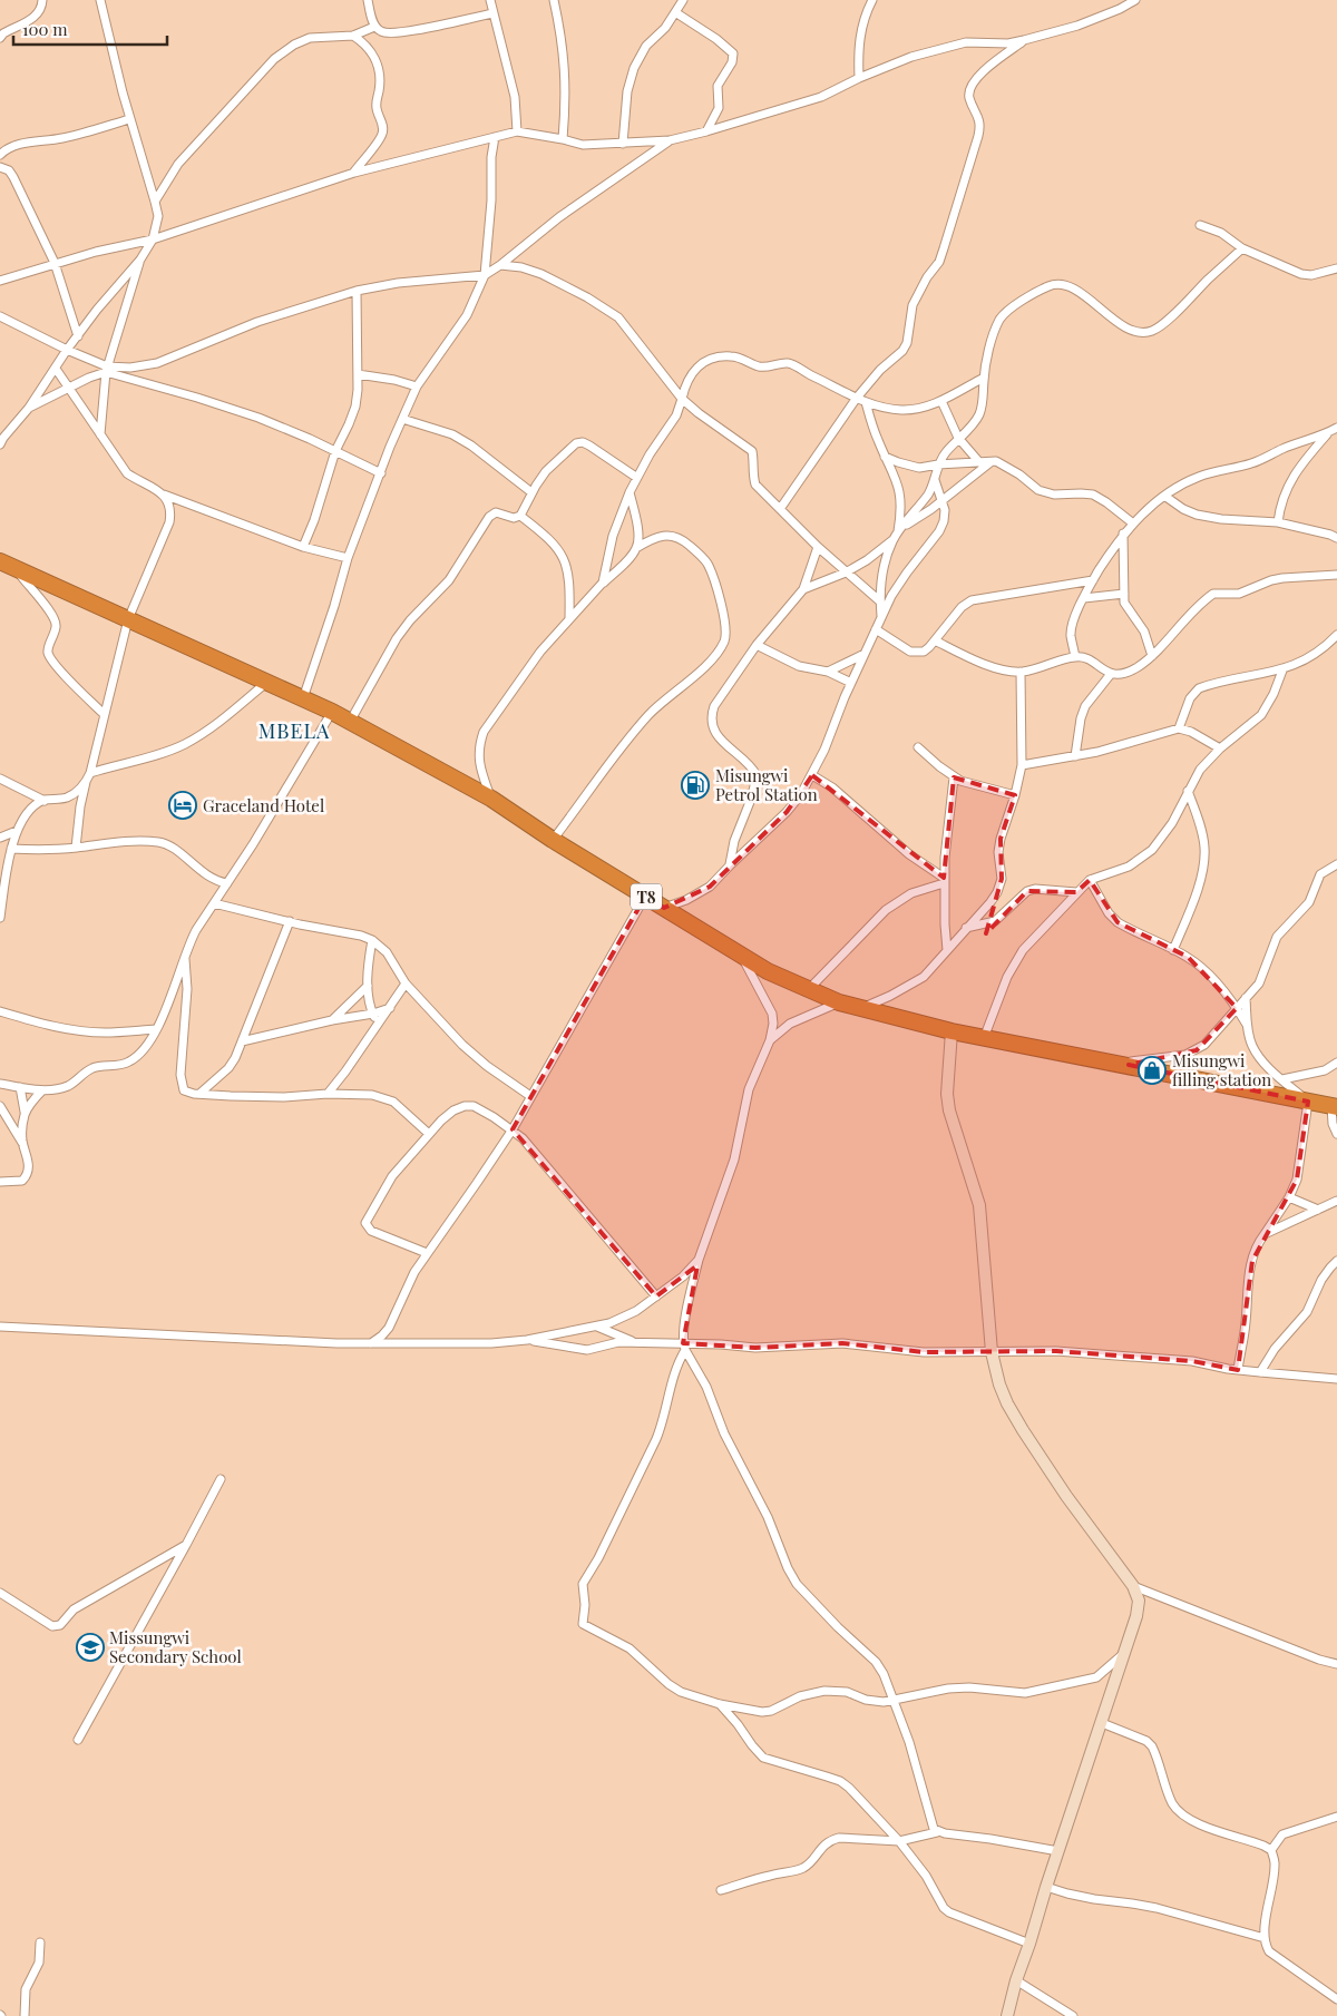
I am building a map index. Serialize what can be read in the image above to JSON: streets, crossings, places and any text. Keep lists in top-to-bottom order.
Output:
{
  "streets": {
    "highway": ["T8"]
  },
  "districts": ["MBELA"],
  "places": {
    "fuel station": ["Misungwi Petrol Station"],
    "hotel": ["Graceland Hotel"],
    "shop": ["Misungwi filling station"],
    "school or university": ["Missungwi Secondary School"]
  },
  "scale_bar": "100 m"
}
